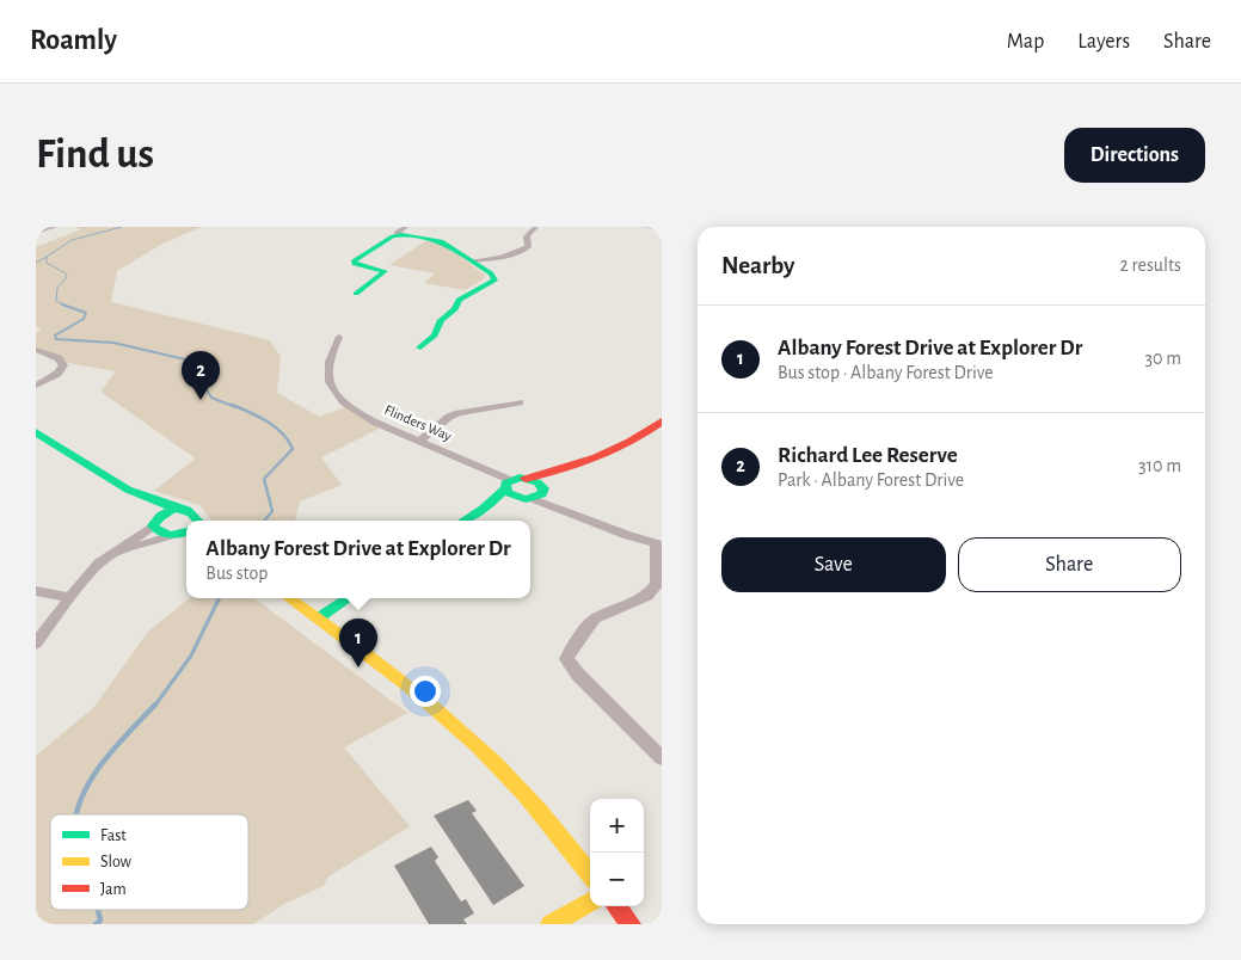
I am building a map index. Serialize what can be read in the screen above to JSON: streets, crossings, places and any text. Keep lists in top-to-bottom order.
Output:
{
  "streets": {
    "street": ["Flinders Way"]
  },
  "legend": ["Fast", "Slow", "Jam"],
  "page": {
    "header": "Roamly",
    "nav": ["Map", "Layers", "Share"],
    "buttons": [
      "Directions",
      ["Save", "Share"]
    ],
    "title": "Find us",
    "heading": ["Nearby", "2 results"],
    "list": [
      {
        "mark": "1",
        "name": "Albany Forest Drive at Explorer Dr",
        "note": "Bus stop · Albany Forest Drive",
        "value": "30 m"
      },
      {
        "mark": "2",
        "name": "Richard Lee Reserve",
        "note": "Park · Albany Forest Drive",
        "value": "310 m"
      }
    ],
    "pins": ["2", "1"],
    "popup": ["Albany Forest Drive at Explorer Dr", "Bus stop"],
    "map_buttons": ["+", "−"]
  }
}
